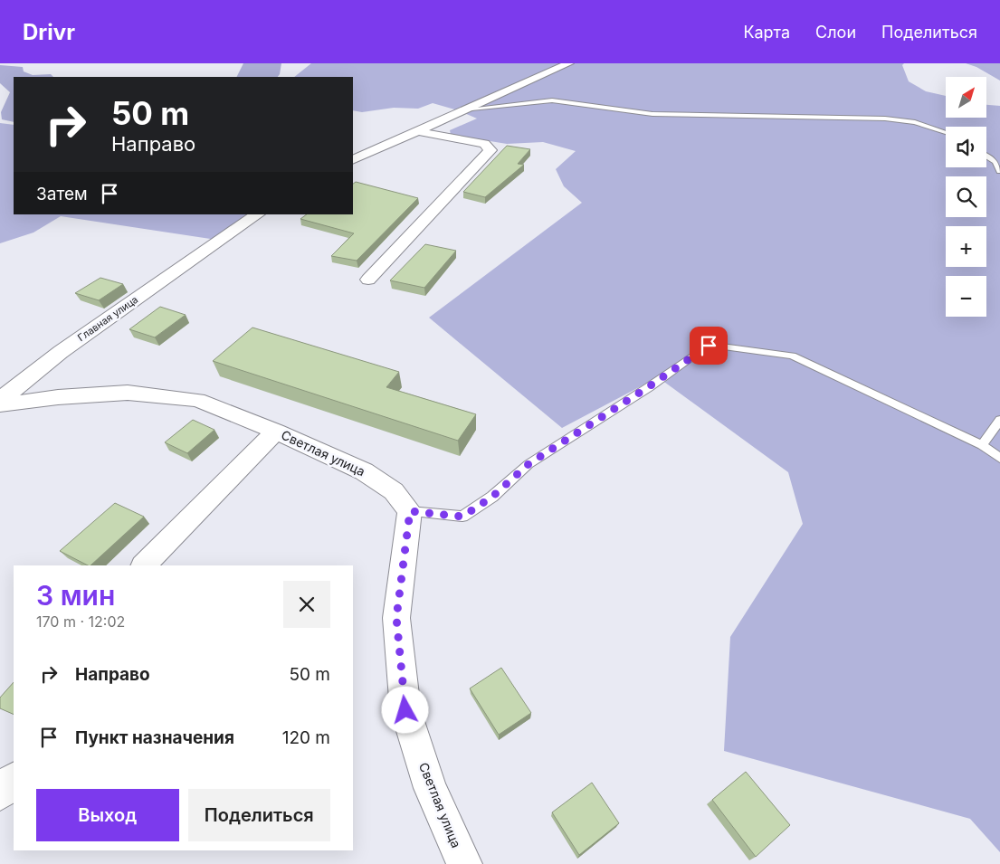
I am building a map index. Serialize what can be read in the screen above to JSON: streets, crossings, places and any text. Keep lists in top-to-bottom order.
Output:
{
  "streets": {
    "street": ["Главная улица", "Светлая улица"]
  },
  "north": "top right",
  "page": {
    "header": "Drivr",
    "nav": ["Карта", "Слои", "Поделиться"],
    "map_buttons": ["+", "−"],
    "turn": ["50 m", "Направо"],
    "then": "Затем",
    "heading": ["3 мин", "170 m · 12:02"],
    "list": [
      {
        "name": "Направо",
        "value": "50 m"
      },
      {
        "name": "Пункт назначения",
        "value": "120 m"
      }
    ],
    "buttons": ["Выход", "Поделиться"]
  }
}
